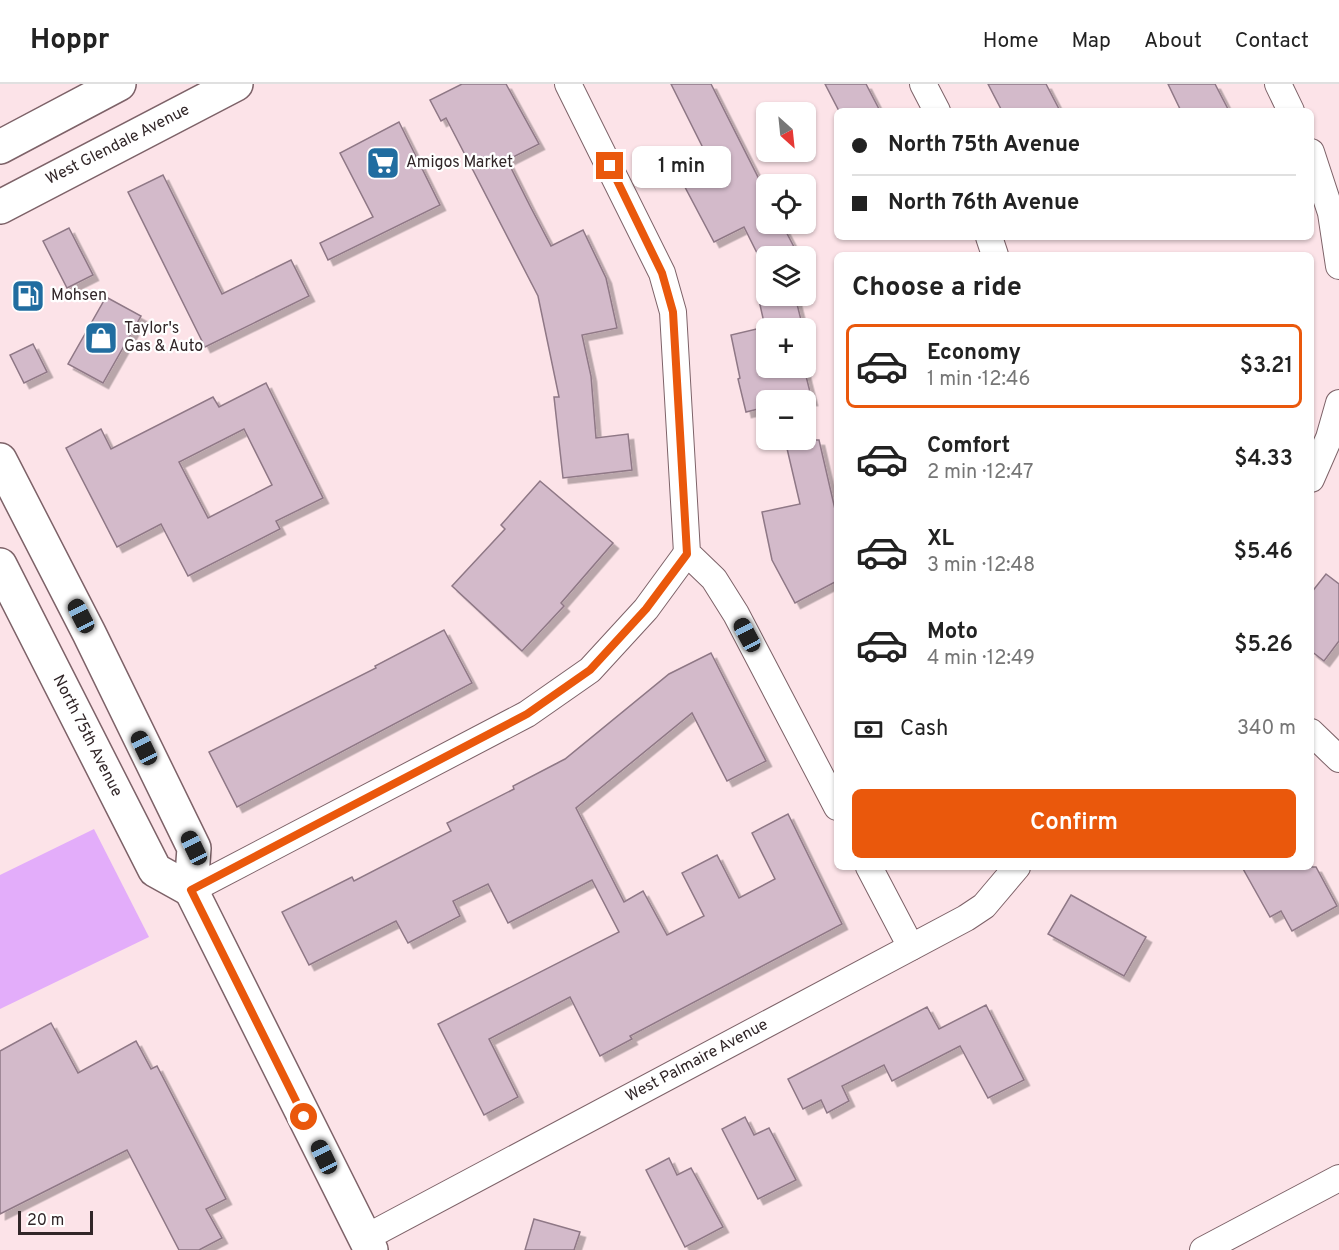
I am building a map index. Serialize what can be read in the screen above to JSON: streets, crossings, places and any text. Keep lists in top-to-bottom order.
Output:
{
  "streets": {
    "main road": ["West Glendale Avenue", "North 75th Avenue"],
    "street": ["West Palmaire Avenue"]
  },
  "places": {
    "supermarket": ["Amigos Market"],
    "fuel station": ["Mohsen"],
    "shop": ["Taylor's Gas & Auto"]
  },
  "scale_bar": "20 m",
  "north": "bottom right",
  "page": {
    "header": "Hoppr",
    "nav": [
      "Home",
      "Map",
      "About",
      "Contact"
    ],
    "map_buttons": ["+", "−"],
    "banner": ["North 75th Avenue", "North 76th Avenue"],
    "bubble": "1 min",
    "heading": "Choose a ride",
    "list": [
      {
        "name": "Economy",
        "note": "1 min · 12:46",
        "value": "$3.21"
      },
      {
        "name": "Comfort",
        "note": "2 min · 12:47",
        "value": "$4.33"
      },
      {
        "name": "XL",
        "note": "3 min · 12:48",
        "value": "$5.46"
      },
      {
        "name": "Moto",
        "note": "4 min · 12:49",
        "value": "$5.26"
      }
    ],
    "pay": ["Cash", "340 m"],
    "buttons": "Confirm",
    "scale": "20 m"
  }
}
